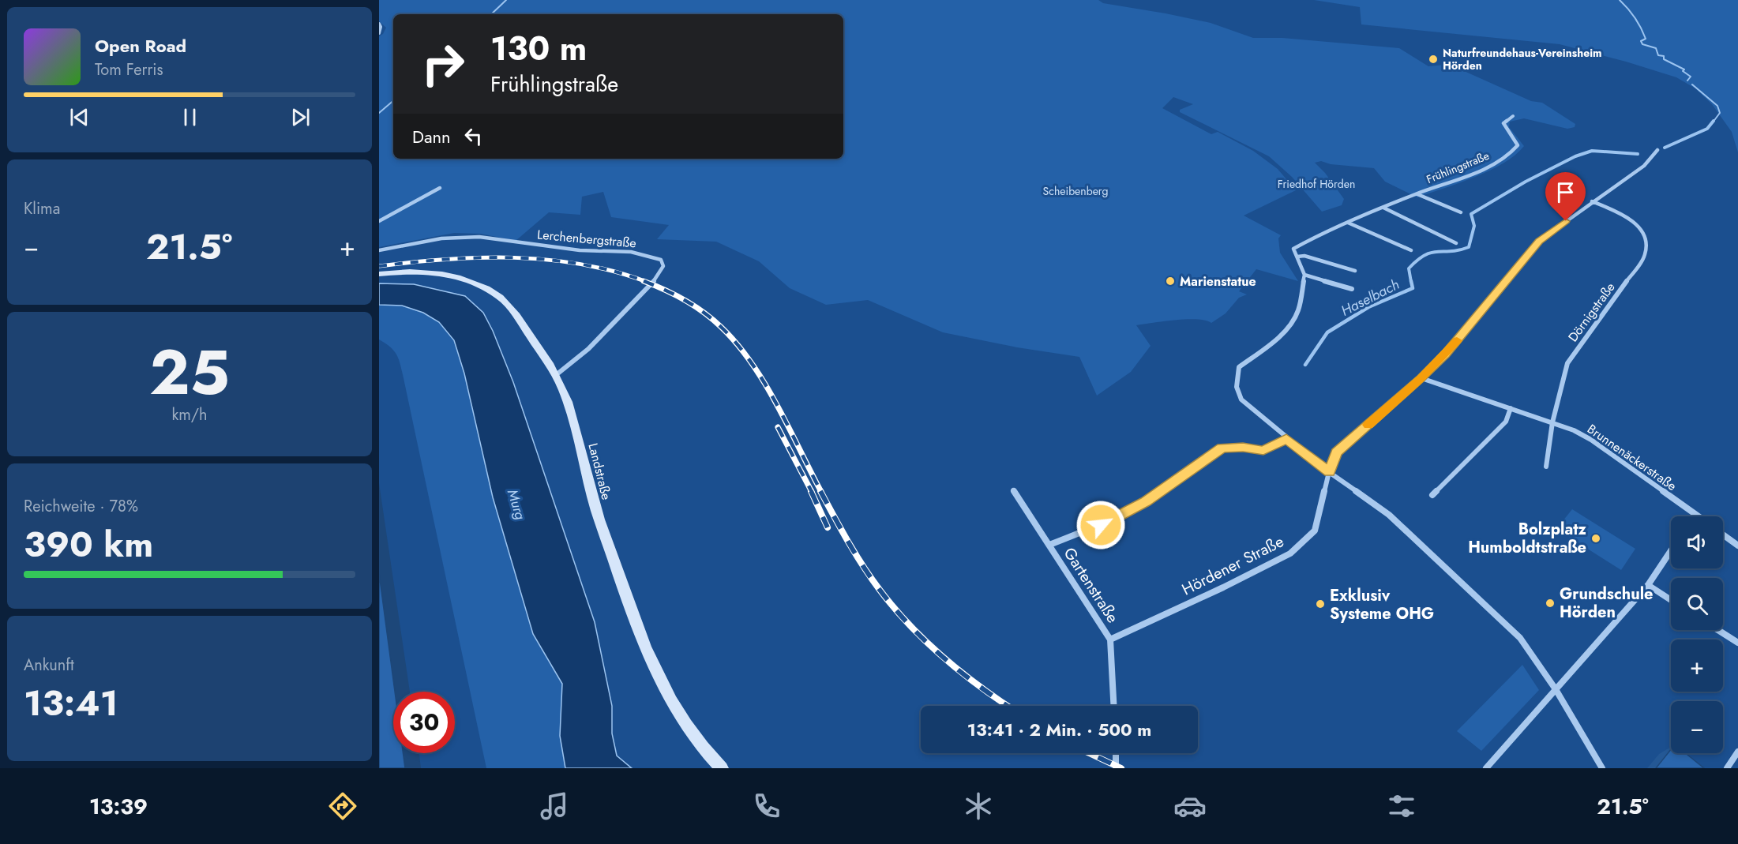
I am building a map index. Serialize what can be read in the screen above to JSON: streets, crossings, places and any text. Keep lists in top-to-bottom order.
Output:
{
  "streets": {
    "street": [
      "Frühlingstraße",
      "Lerchenbergstraße",
      "Dörnigstraße",
      "Brunnenäckerstraße",
      "Landstraße",
      "Hördener Straße",
      "Gartenstraße"
    ]
  },
  "crossings": [
    ["Lerchenbergstraße", "Landstraße"],
    ["Dörnigstraße", "Brunnenäckerstraße"],
    ["Dörnigstraße", "Hördener Straße"],
    ["Brunnenäckerstraße", "Hördener Straße"],
    ["Hördener Straße", "Gartenstraße"]
  ],
  "water": ["Haselbach", "Murg"],
  "parks": ["Friedhof Hörden", "Scheibenberg"],
  "places": [
    "Naturfreundehaus-Vereinsheim Hörden",
    "Marienstatue",
    "Bolzplatz Humboldtstraße",
    "Grundschule Hörden",
    "Exklusiv Systeme OHG"
  ],
  "page": {
    "turn": ["130 m", "Frühlingstraße"],
    "song": ["Open Road", "Tom Ferris"],
    "then": "Dann",
    "tile": [
      "Klima",
      ["25", "km/h"],
      ["Reichweite · 78%", "390 km"],
      ["Ankunft", "13:41"]
    ],
    "heat": ["−", "21.5°", "+"],
    "map_buttons": ["+", "−"],
    "limit": "30",
    "trip": "13:41 · 2 Min. · 500 m",
    "tabs": ["13:39", "21.5°"]
  }
}
